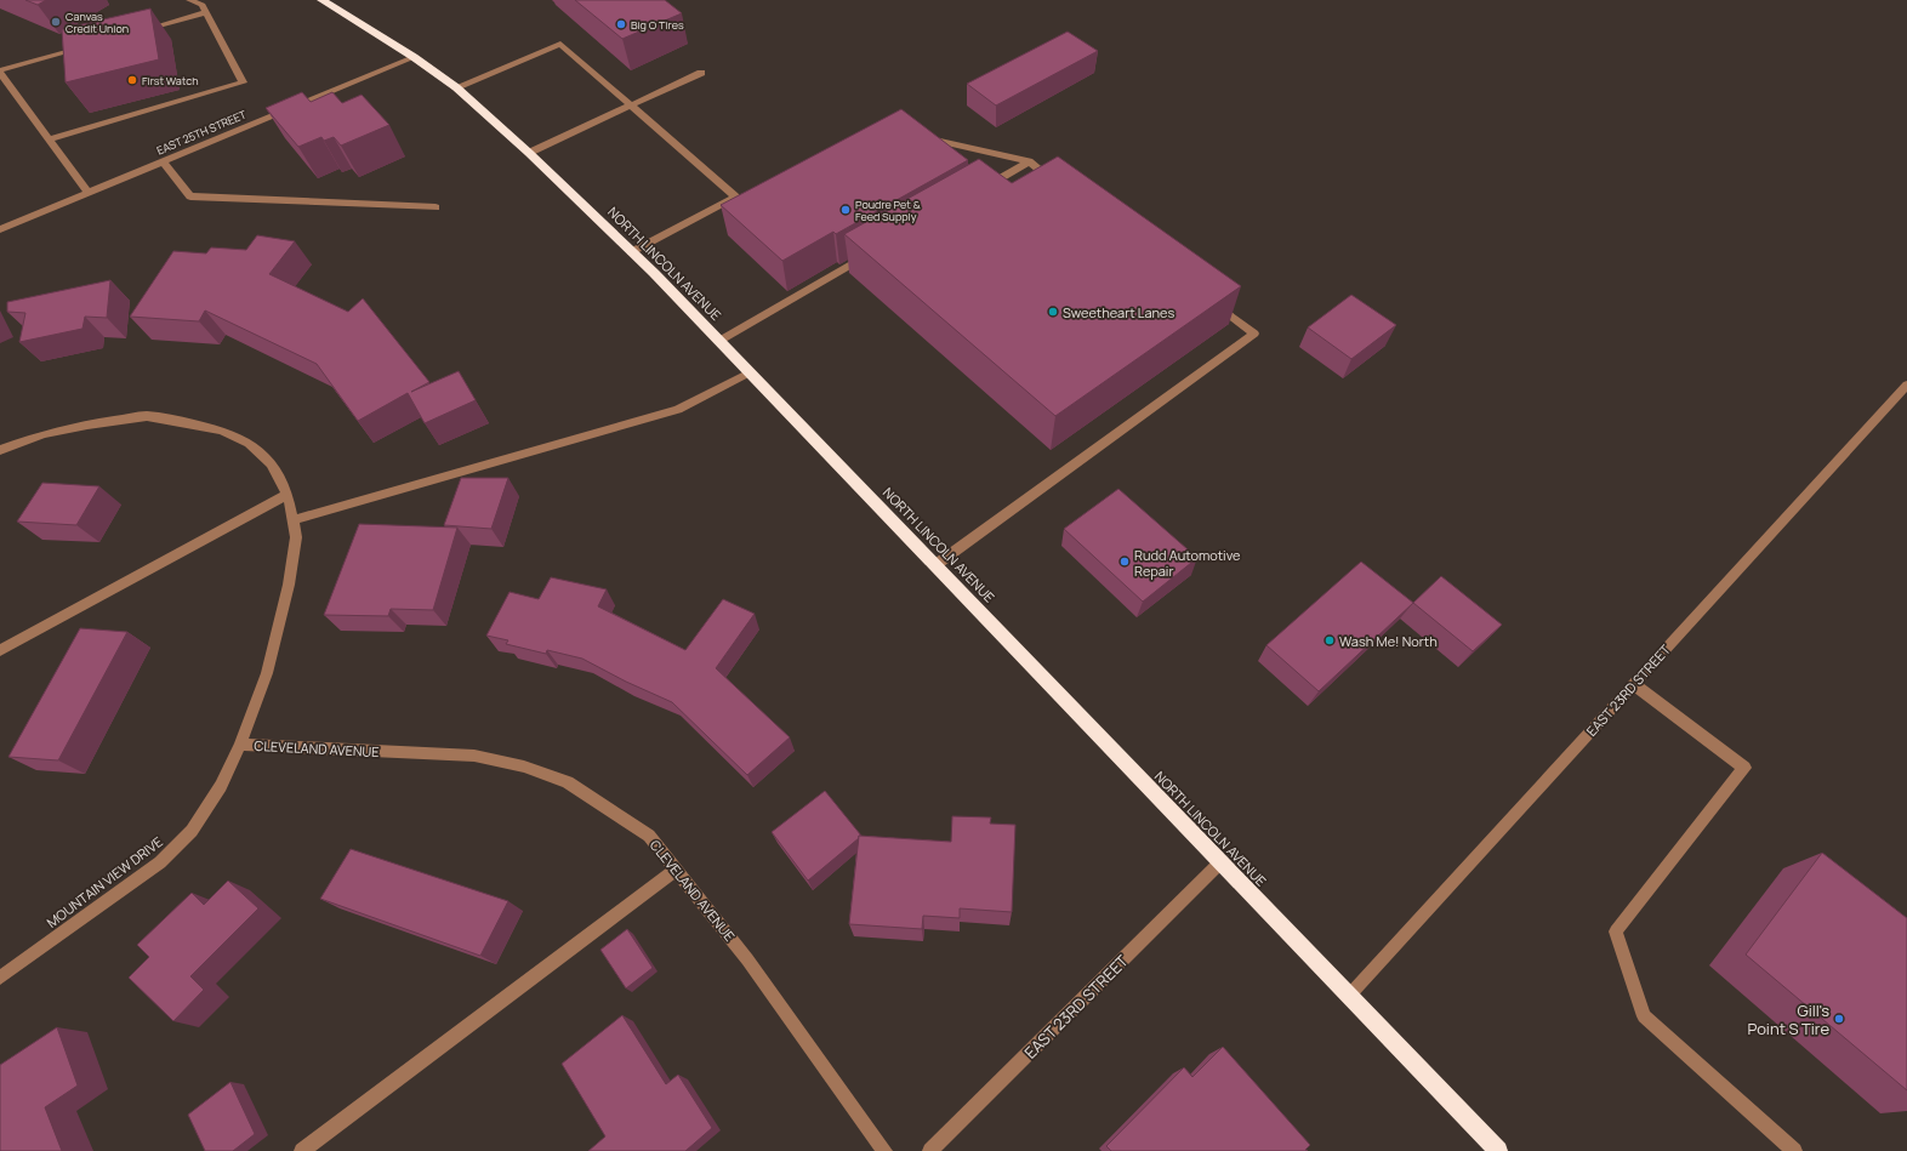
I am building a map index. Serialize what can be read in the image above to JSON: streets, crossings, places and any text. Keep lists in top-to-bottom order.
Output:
{
  "streets": {
    "highway": ["NORTH LINCOLN AVENUE"],
    "street": [
      "EAST 25TH STREET",
      "EAST 23RD STREET",
      "CLEVELAND AVENUE",
      "MOUNTAIN VIEW DRIVE"
    ]
  },
  "crossings": [
    ["EAST 25TH STREET", "NORTH LINCOLN AVENUE"],
    ["NORTH LINCOLN AVENUE", "EAST 23RD STREET"],
    ["CLEVELAND AVENUE", "MOUNTAIN VIEW DRIVE"]
  ],
  "places": [
    "Canvas Credit Union",
    "Big O Tires",
    "First Watch",
    "Poudre Pet & Feed Supply",
    "Sweetheart Lanes",
    "Rudd Automotive Repair",
    "Wash Me! North",
    "Gill's Point S Tire"
  ]
}
